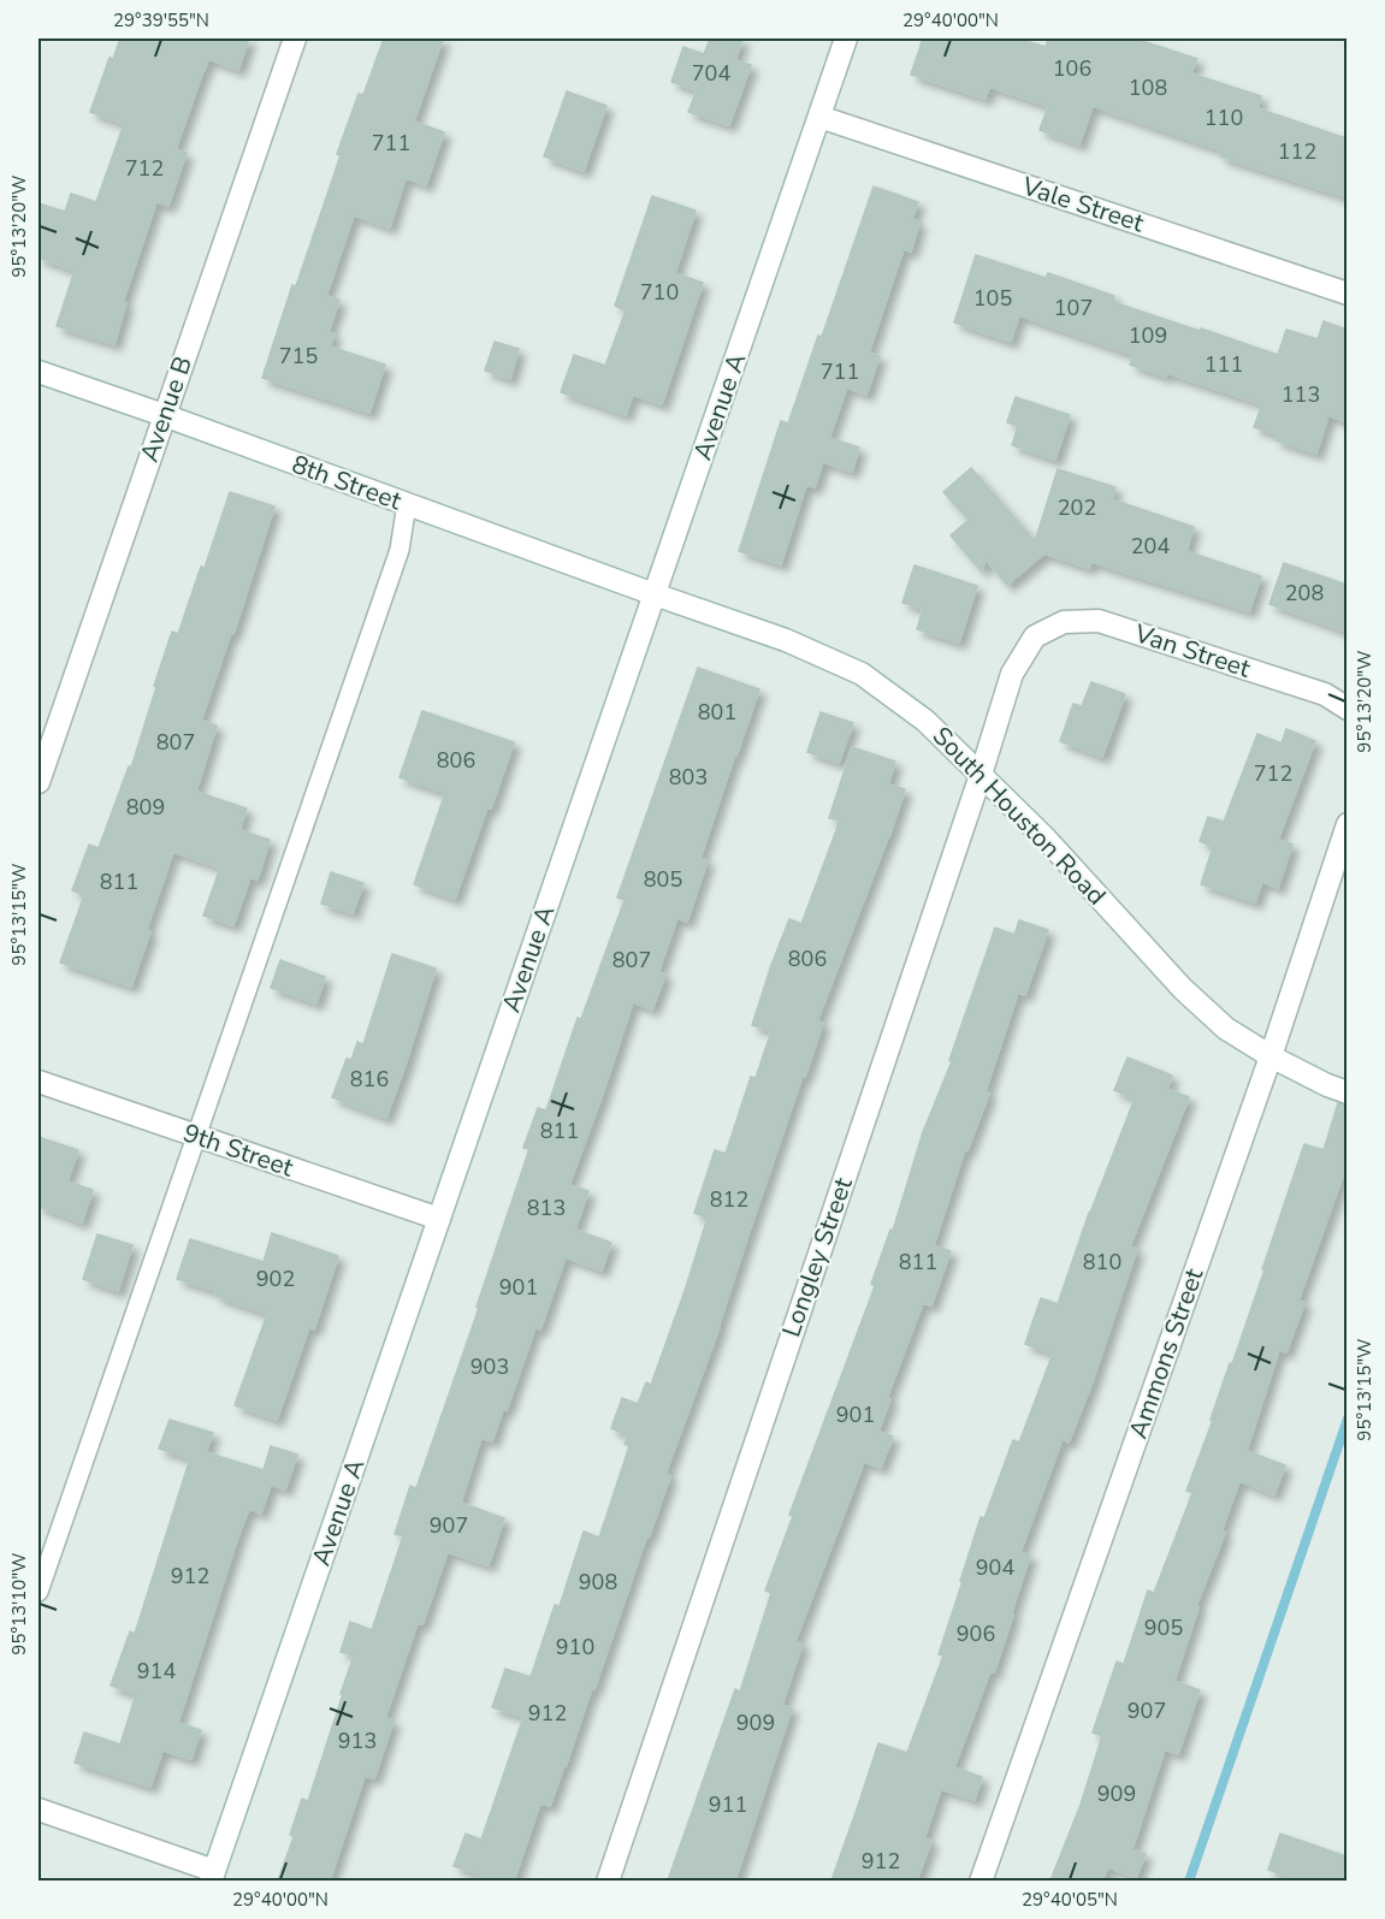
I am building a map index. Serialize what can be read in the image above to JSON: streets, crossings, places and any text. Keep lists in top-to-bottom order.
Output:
{
  "streets": {
    "street": [
      "Vale Street",
      "Avenue A",
      "Avenue B",
      "8th Street",
      "Van Street",
      "South Houston Road",
      "9th Street",
      "Longley Street",
      "Ammons Street"
    ]
  },
  "crossings": [
    ["Vale Street", "Avenue A"],
    ["Avenue A", "8th Street"],
    ["Avenue A", "South Houston Road"],
    ["Avenue A", "9th Street"],
    ["Avenue B", "8th Street"],
    ["8th Street", "South Houston Road"],
    ["Van Street", "Longley Street"],
    ["South Houston Road", "Longley Street"],
    ["South Houston Road", "Ammons Street"]
  ],
  "house_numbers": [
    "106",
    "704",
    "108",
    "110",
    "711",
    "112",
    "712",
    "710",
    "105",
    "107",
    "109",
    "715",
    "111",
    "711",
    "113",
    "202",
    "204",
    "208",
    "801",
    "807",
    "806",
    "712",
    "803",
    "809",
    "805",
    "811",
    "806",
    "807",
    "816",
    "811",
    "812",
    "813",
    "811",
    "810",
    "902",
    "901",
    "903",
    "901",
    "907",
    "904",
    "912",
    "908",
    "905",
    "906",
    "910",
    "914",
    "907",
    "912",
    "909",
    "913",
    "909",
    "911",
    "912"
  ],
  "coordinates": [
    "29°39'55\"N",
    "29°40'00\"N",
    "95°13'20\"W",
    "95°13'15\"W",
    "95°13'10\"W",
    "29°40'05\"N"
  ]
}
